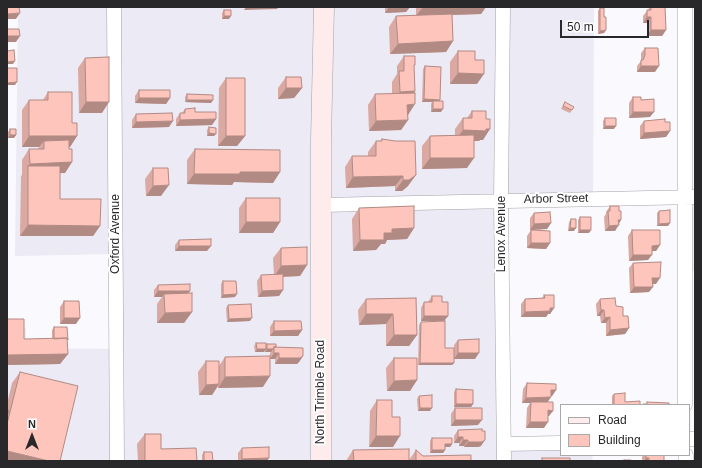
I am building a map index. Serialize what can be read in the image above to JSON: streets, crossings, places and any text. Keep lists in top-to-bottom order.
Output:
{
  "streets": {
    "main road": ["North Trimble Road"],
    "street": ["Arbor Street", "Oxford Avenue", "Lenox Avenue"]
  },
  "crossings": [
    ["Arbor Street", "Lenox Avenue"],
    ["Arbor Street", "North Trimble Road"]
  ],
  "legend": ["Road", "Building"],
  "scale_bar": "50 m",
  "north": "top"
}
